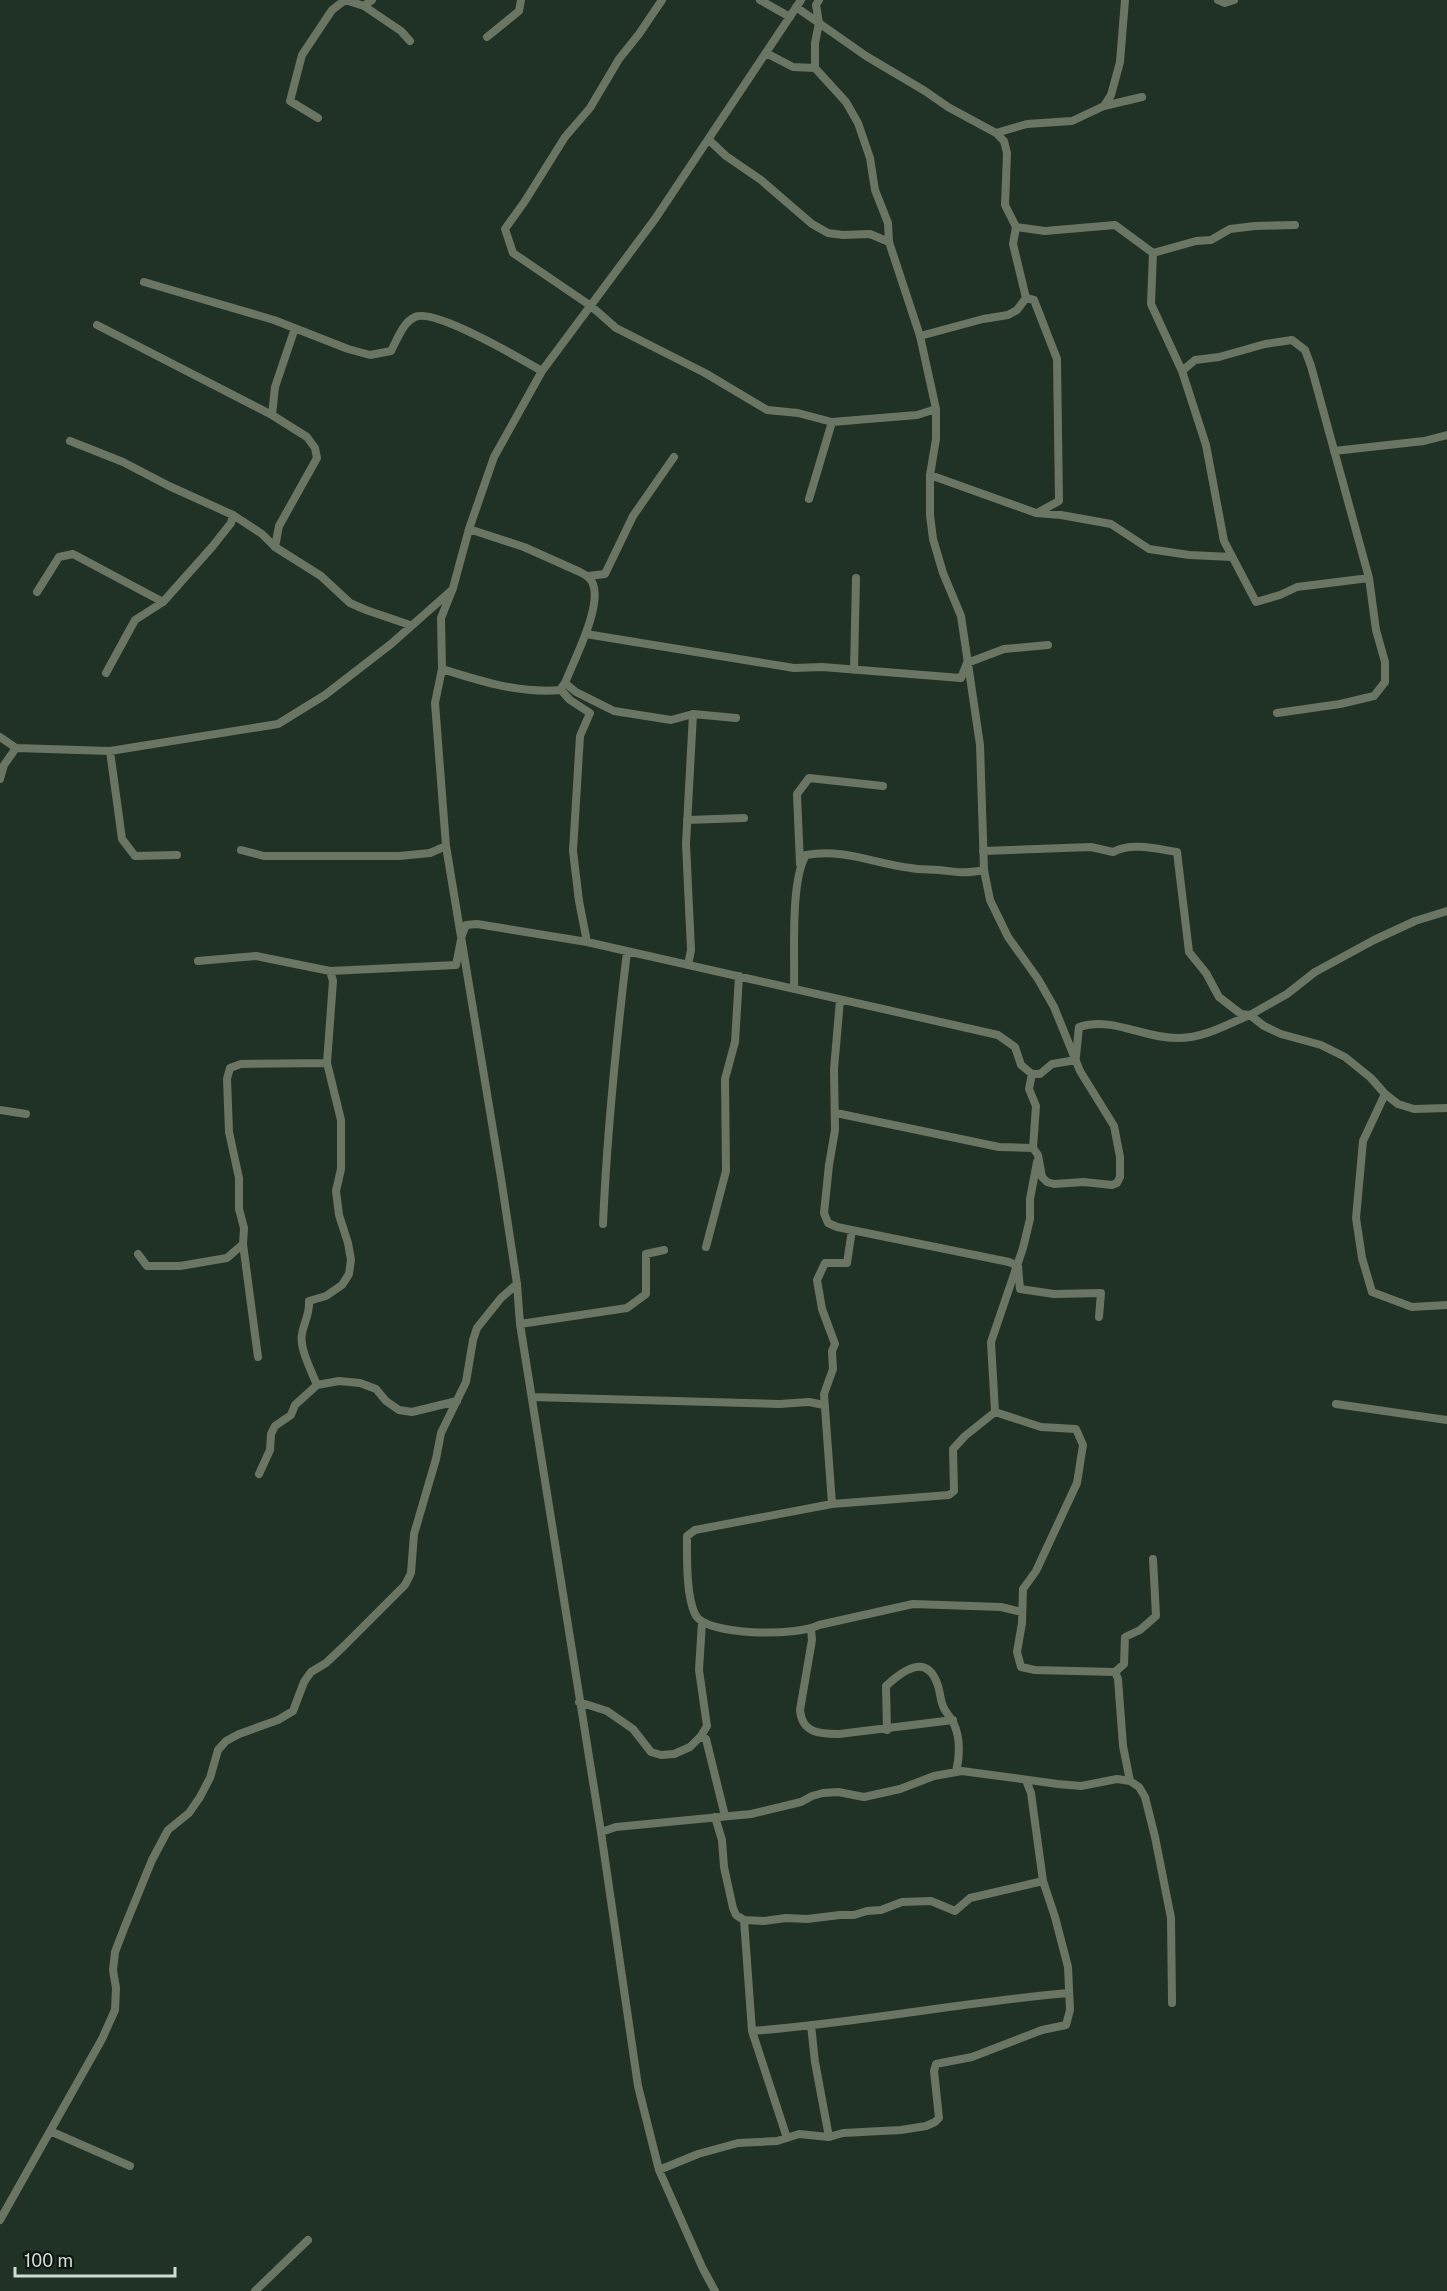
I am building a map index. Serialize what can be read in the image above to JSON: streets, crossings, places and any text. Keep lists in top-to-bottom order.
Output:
{
  "scale_bar": "100 m"
}
